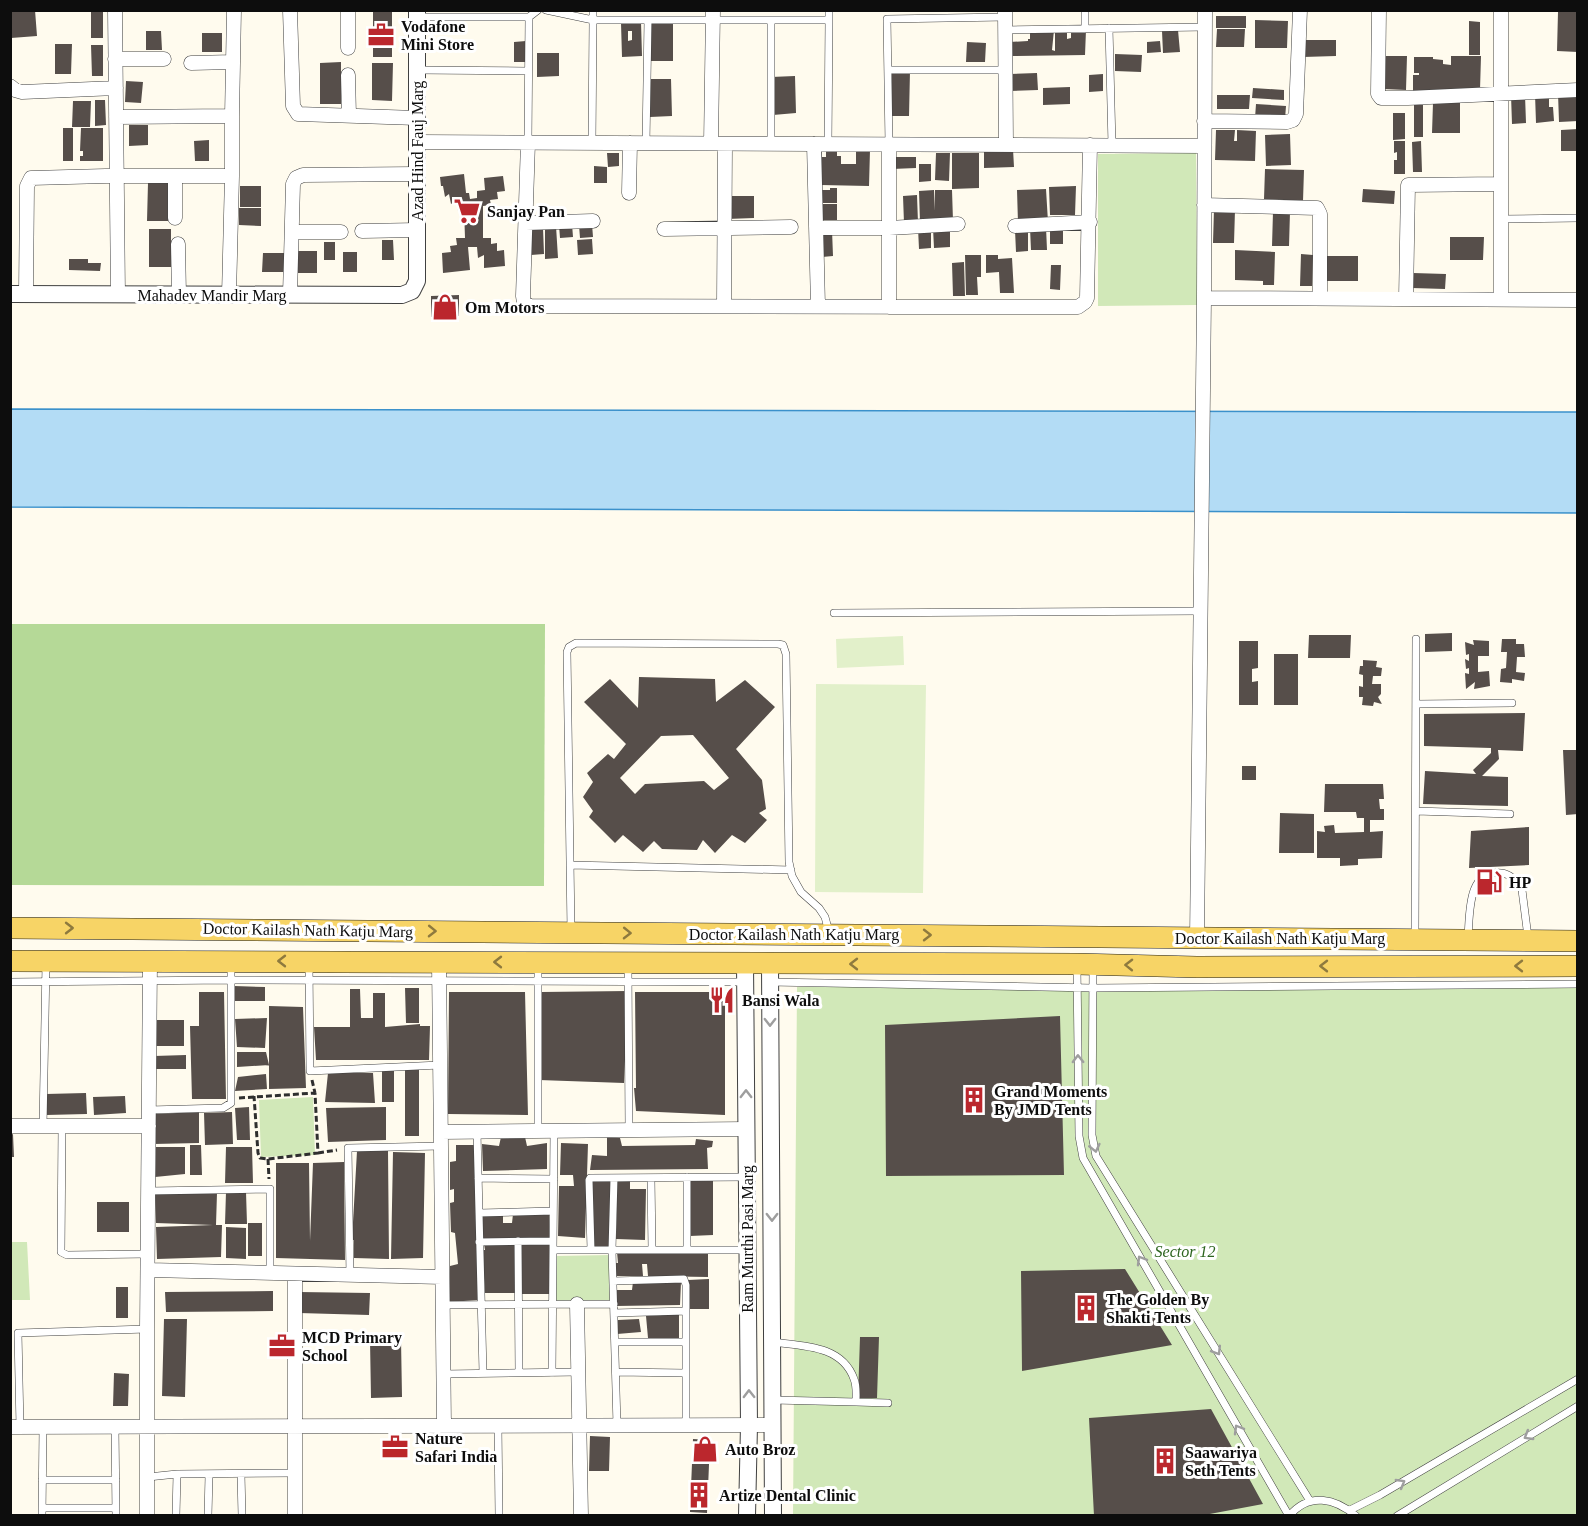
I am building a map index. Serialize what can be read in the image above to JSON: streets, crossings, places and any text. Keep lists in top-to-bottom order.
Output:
{
  "streets": {
    "main road": ["Doctor Kailash Nath Katju Marg"],
    "street": ["Azad Hind Fauj Marg", "Mahadev Mandir Marg", "Ram Murthi Pasi Marg"]
  },
  "crossings": [
    ["Azad Hind Fauj Marg", "Mahadev Mandir Marg"],
    ["Doctor Kailash Nath Katju Marg", "Ram Murthi Pasi Marg"]
  ],
  "parks": ["Sector 12"],
  "places": {
    "office": ["Vodafone Mini Store", "MCD Primary School", "Nature Safari India"],
    "supermarket": ["Sanjay Pan"],
    "shop": ["Om Motors", "Auto Broz"],
    "fuel station": ["HP"],
    "restaurant": ["Bansi Wala"],
    "building": [
      "Grand Moments By JMD Tents",
      "The Golden By Shakti Tents",
      "Saawariya Seth Tents",
      "Artize Dental Clinic"
    ]
  }
}
